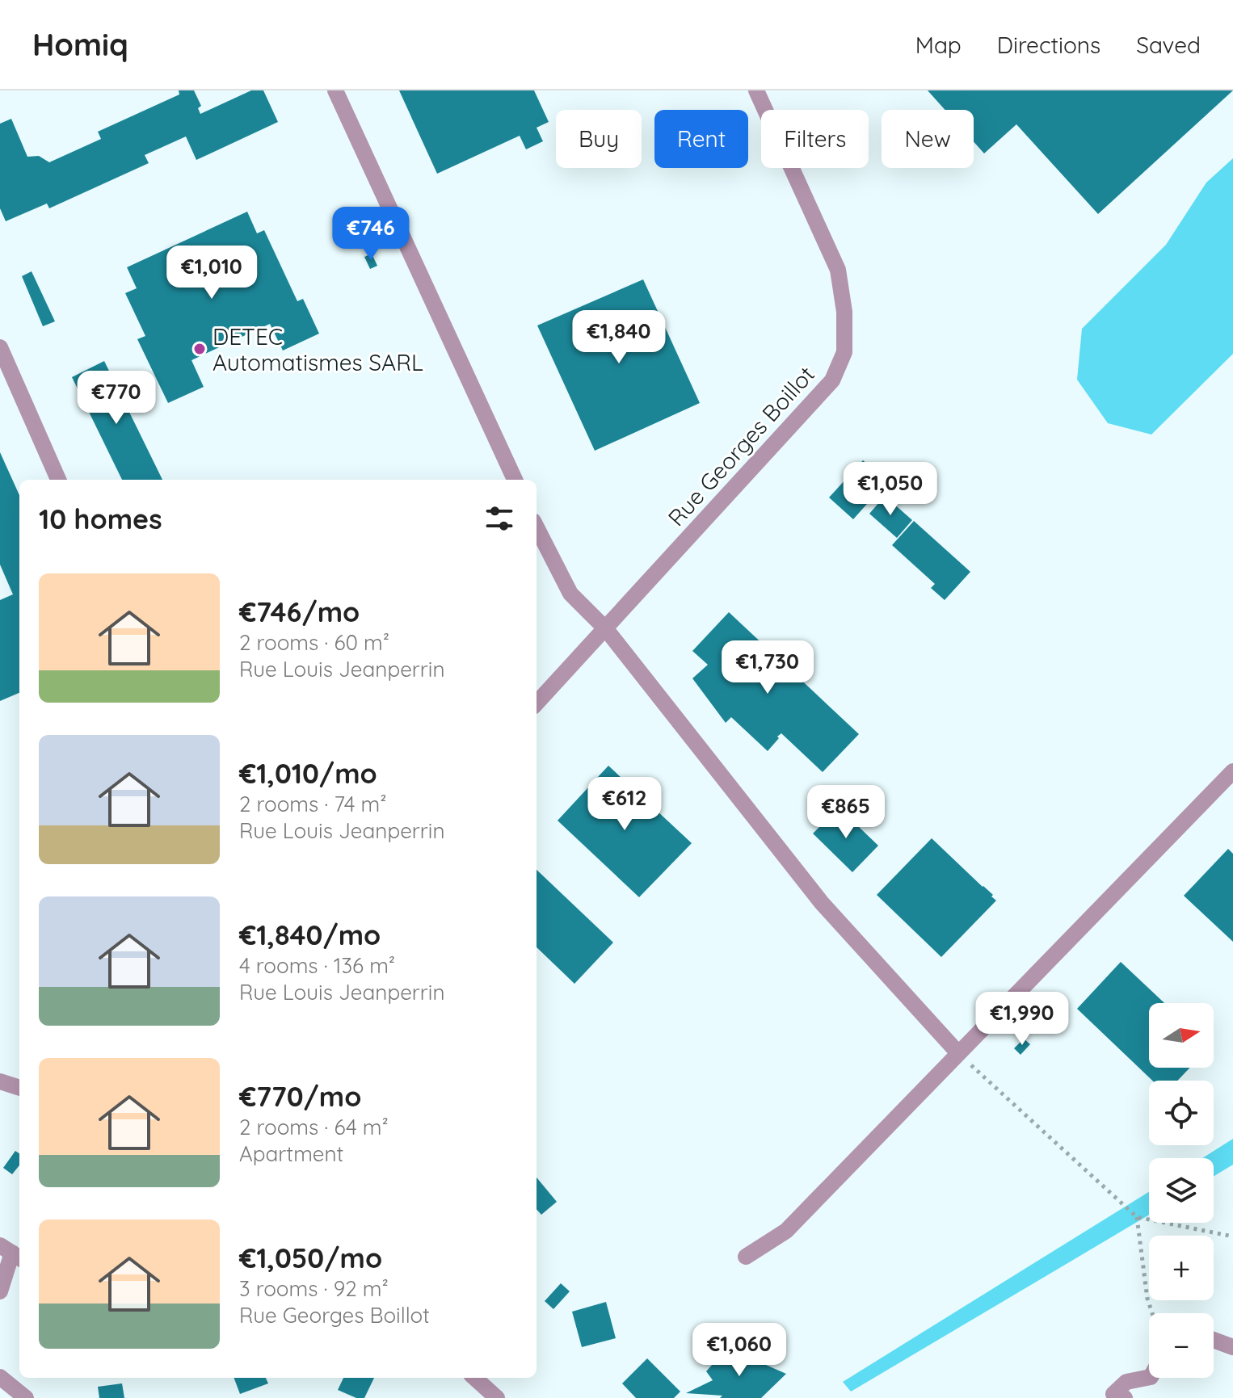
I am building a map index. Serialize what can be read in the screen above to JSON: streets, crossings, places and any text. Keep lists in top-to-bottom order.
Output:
{
  "streets": {
    "street": ["Rue Georges Boillot"]
  },
  "places": ["DETEC Automatismes SARL"],
  "north": "right",
  "page": {
    "header": "Homiq",
    "nav": ["Map", "Directions", "Saved"],
    "chip": [
      "Buy",
      "Rent",
      "Filters",
      "New"
    ],
    "price": [
      "€746",
      "€1,010",
      "€1,840",
      "€770",
      "€1,050",
      "€1,730",
      "€612",
      "€865",
      "€1,990",
      "€1,060"
    ],
    "heading": "10 homes",
    "list": [
      {
        "name": "€746/mo",
        "note": "2 rooms · 60 m² · Rue Louis Jeanperrin"
      },
      {
        "name": "€1,010/mo",
        "note": "2 rooms · 74 m² · Rue Louis Jeanperrin"
      },
      {
        "name": "€1,840/mo",
        "note": "4 rooms · 136 m² · Rue Louis Jeanperrin"
      },
      {
        "name": "€770/mo",
        "note": "2 rooms · 64 m² · Apartment"
      },
      {
        "name": "€1,050/mo",
        "note": "3 rooms · 92 m² · Rue Georges Boillot"
      }
    ],
    "map_buttons": ["+", "−"]
  }
}
